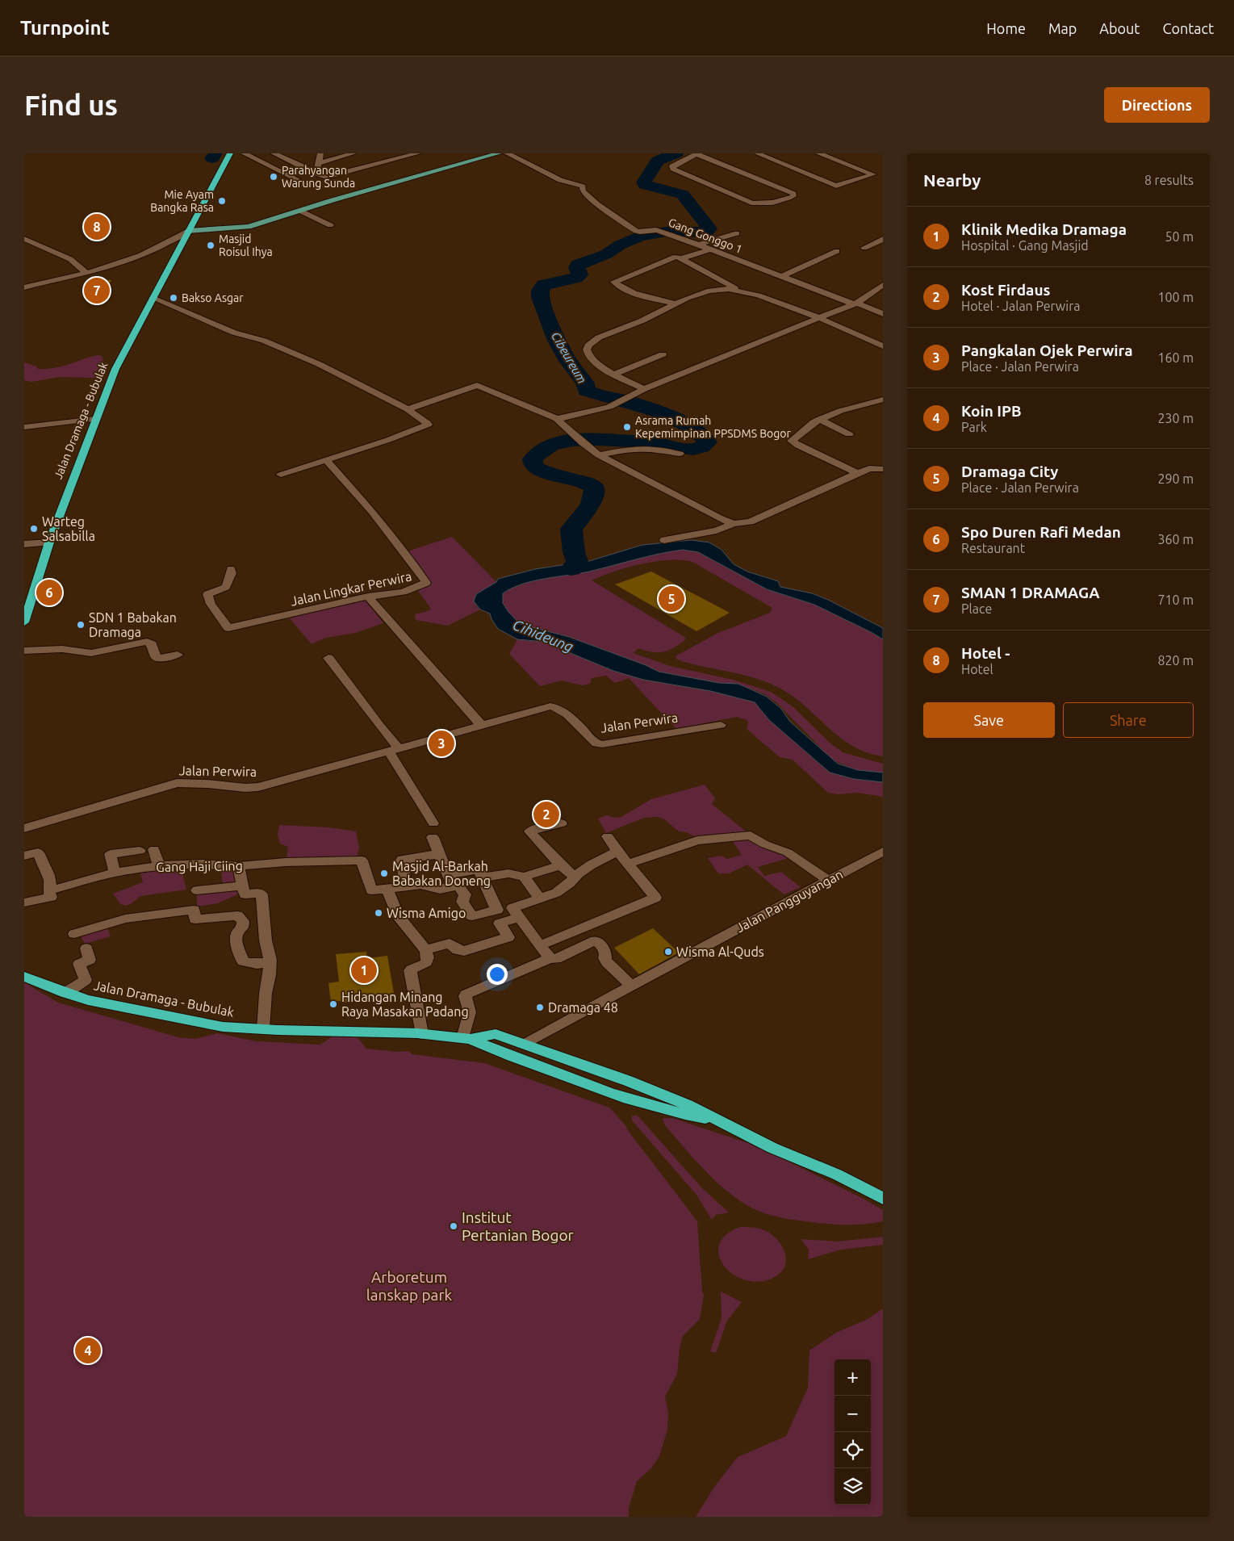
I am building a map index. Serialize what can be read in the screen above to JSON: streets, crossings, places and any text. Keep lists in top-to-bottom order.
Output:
{
  "streets": {
    "highway": ["Jalan Dramaga - Bubulak"],
    "street": [
      "Gang Gonggo 1",
      "Jalan Lingkar Perwira",
      "Jalan Perwira",
      "Gang Haji Ciing",
      "Jalan Pangguyangan"
    ]
  },
  "water": ["Cibeureum", "Cihideung"],
  "parks": ["Arboretum lanskap park"],
  "places": [
    "Parahyangan Warung Sunda",
    "Mie Ayam Bangka Rasa",
    "Masjid Roisul Ihya",
    "Bakso Asgar",
    "Asrama Rumah Kepemimpinan PPSDMS Bogor",
    "Warteg Salsabilla",
    "SDN 1 Babakan Dramaga",
    "Masjid Al-Barkah Babakan Doneng",
    "Wisma Amigo",
    "Wisma Al-Quds",
    "Hidangan Minang Raya Masakan Padang",
    "Dramaga 48",
    "Institut Pertanian Bogor"
  ],
  "page": {
    "header": "Turnpoint",
    "nav": [
      "Home",
      "Map",
      "About",
      "Contact"
    ],
    "buttons": [
      "Directions",
      ["Save", "Share"]
    ],
    "title": "Find us",
    "heading": ["Nearby", "8 results"],
    "list": [
      {
        "mark": "1",
        "name": "Klinik Medika Dramaga",
        "note": "Hospital · Gang Masjid",
        "value": "50 m"
      },
      {
        "mark": "2",
        "name": "Kost Firdaus",
        "note": "Hotel · Jalan Perwira",
        "value": "100 m"
      },
      {
        "mark": "3",
        "name": "Pangkalan Ojek Perwira",
        "note": "Place · Jalan Perwira",
        "value": "160 m"
      },
      {
        "mark": "4",
        "name": "Koin IPB",
        "note": "Park",
        "value": "230 m"
      },
      {
        "mark": "5",
        "name": "Dramaga City",
        "note": "Place · Jalan Perwira",
        "value": "290 m"
      },
      {
        "mark": "6",
        "name": "Spo Duren Rafi Medan",
        "note": "Restaurant",
        "value": "360 m"
      },
      {
        "mark": "7",
        "name": "SMAN 1 DRAMAGA",
        "note": "Place",
        "value": "710 m"
      },
      {
        "mark": "8",
        "name": "Hotel -",
        "note": "Hotel",
        "value": "820 m"
      }
    ],
    "pins": [
      "8",
      "7",
      "6",
      "5",
      "3",
      "2",
      "1",
      "4"
    ],
    "map_buttons": ["+", "−"]
  }
}
